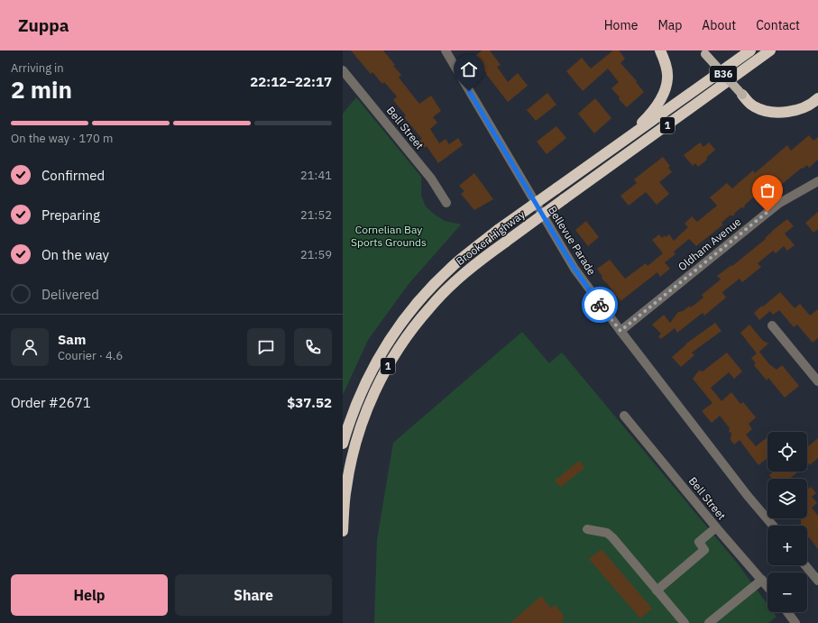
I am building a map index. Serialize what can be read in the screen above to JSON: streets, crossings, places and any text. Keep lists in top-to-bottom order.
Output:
{
  "streets": {
    "highway": ["1", "Brooker Highway"],
    "main road": ["B36"],
    "street": ["Bell Street", "Bellevue Parade", "Oldham Avenue"]
  },
  "crossings": [
    ["Bellevue Parade", "Oldham Avenue"]
  ],
  "parks": ["Cornelian Bay Sports Grounds"],
  "page": {
    "header": "Zuppa",
    "nav": [
      "Home",
      "Map",
      "About",
      "Contact"
    ],
    "heading": ["2 min", "Arriving in", "22:12–22:17"],
    "panel": [
      "Sam",
      "Courier · 4.6",
      "Order #2671",
      "$37.52"
    ],
    "bar": "On the way · 170 m",
    "list": [
      ["Confirmed", "21:41"],
      ["Preparing", "21:52"],
      ["On the way", "21:59"],
      "Delivered"
    ],
    "map_buttons": ["+", "−"],
    "buttons": ["Help", "Share"]
  }
}
